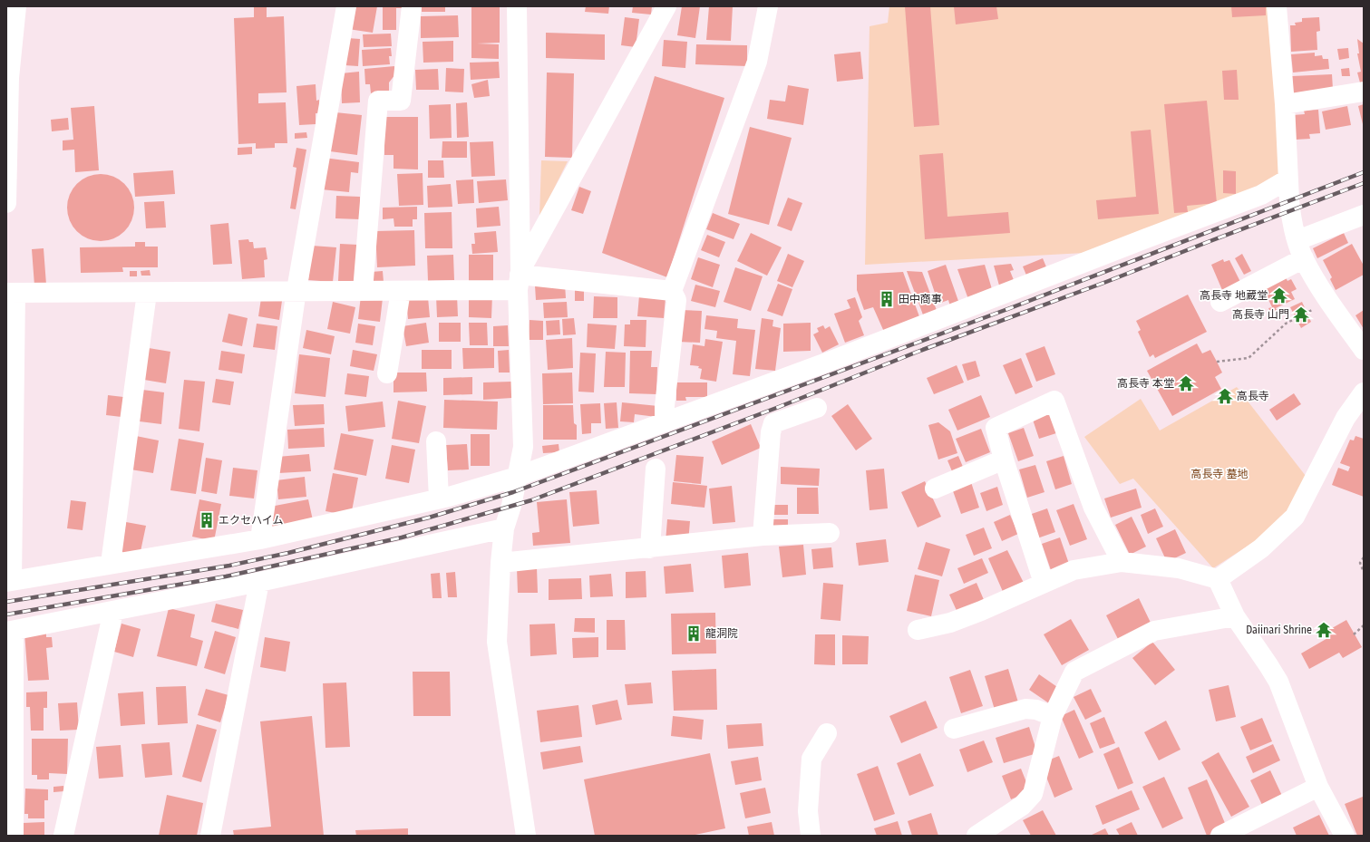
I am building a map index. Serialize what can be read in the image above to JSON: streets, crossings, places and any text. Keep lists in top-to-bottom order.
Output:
{
  "parks": ["高長寺 墓地"],
  "places": {
    "temple": [
      "高長寺 地蔵堂",
      "高長寺 山門",
      "高長寺 本堂",
      "高長寺",
      "Daiinari Shrine"
    ],
    "building": ["田中商事", "エクセハイム", "龍洞院"]
  }
}
